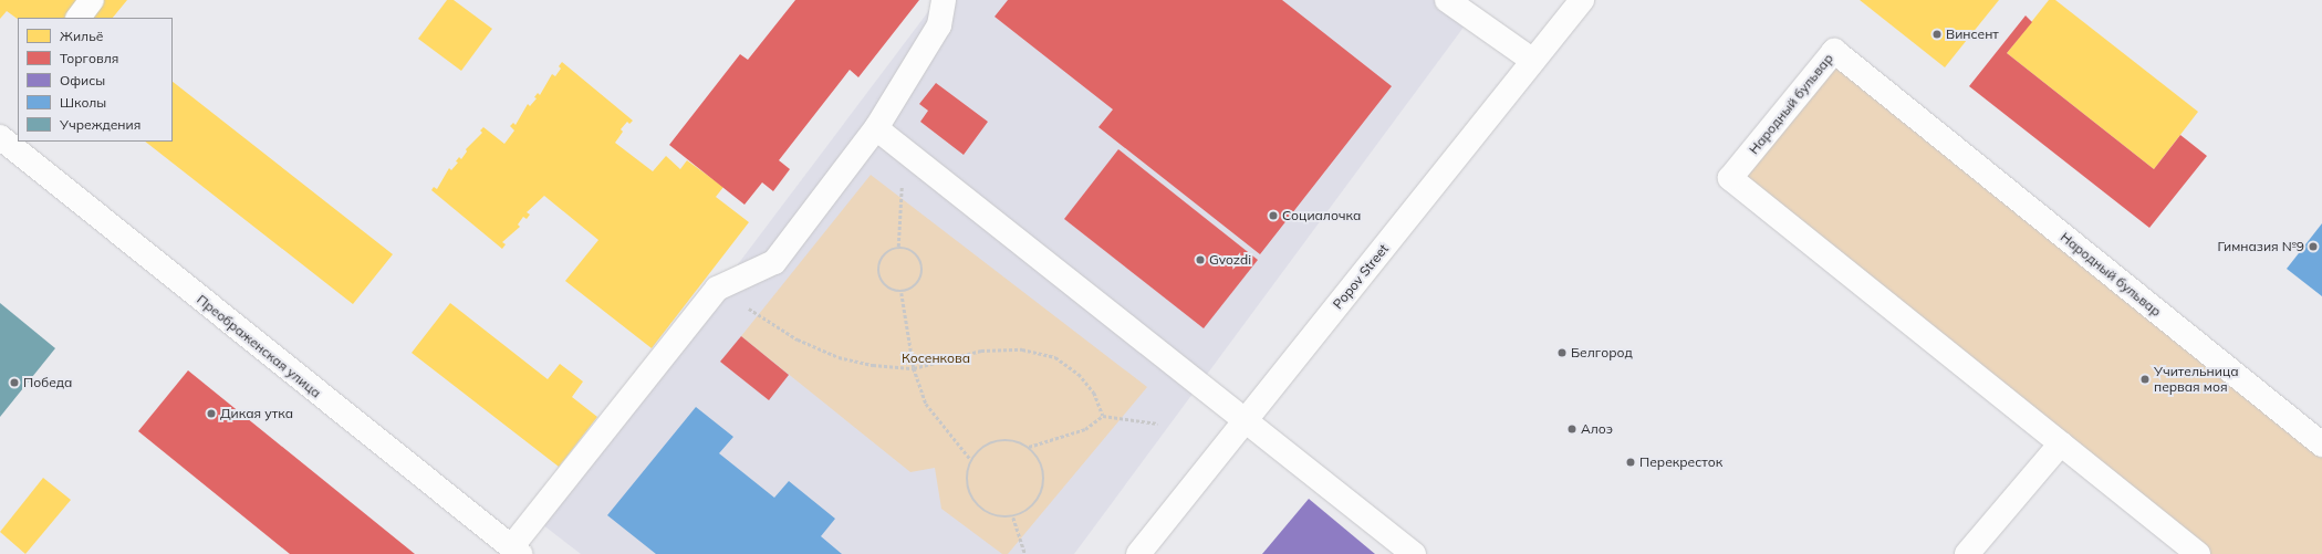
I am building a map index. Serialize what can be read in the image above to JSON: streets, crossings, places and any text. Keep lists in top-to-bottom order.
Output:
{
  "streets": {
    "street": ["Народный бульвар", "Popov Street", "Преображенская улица"]
  },
  "parks": ["Косенкова"],
  "places": [
    "Винсент",
    "Социалочка",
    "Гимназия №9",
    "Gvozdi",
    "Белгород",
    "Учительница первая моя",
    "Победа",
    "Дикая утка",
    "Алоэ",
    "Перекресток"
  ],
  "legend": [
    "Жильё",
    "Торговля",
    "Офисы",
    "Школы",
    "Учреждения"
  ]
}
